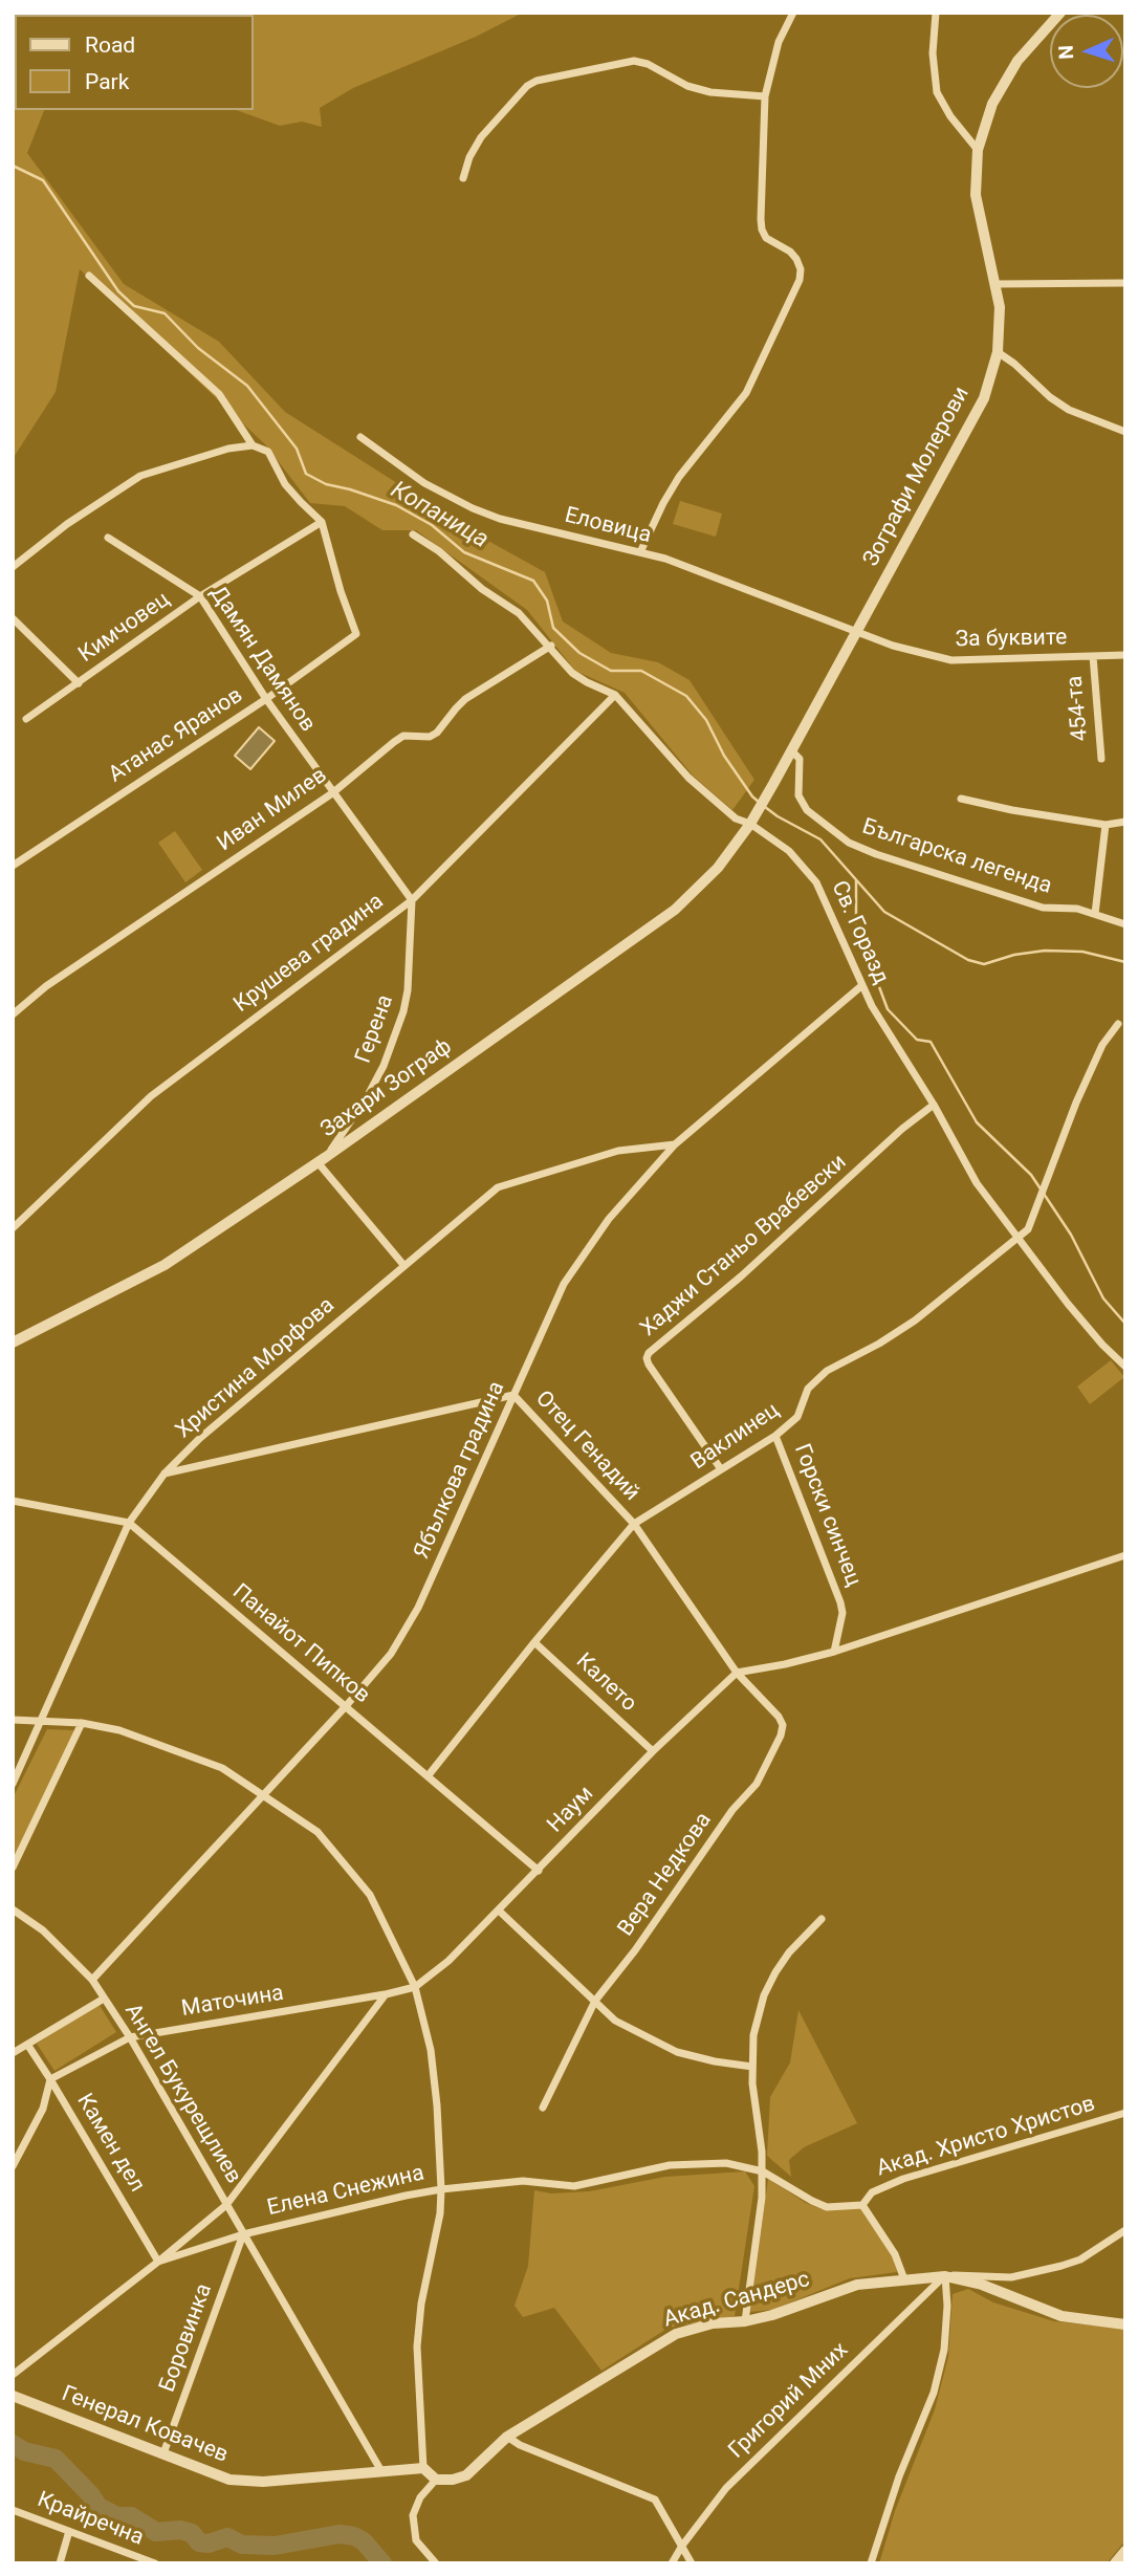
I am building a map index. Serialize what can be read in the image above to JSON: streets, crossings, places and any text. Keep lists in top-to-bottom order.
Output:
{
  "streets": {
    "street": [
      "Зографи Молерови",
      "Еловица",
      "Кимчовец",
      "За буквите",
      "Дамян Дамянов",
      "454-та",
      "Атанас Яранов",
      "Иван Милев",
      "Българска легенда",
      "Св. Горазд",
      "Крушева градина",
      "Герена",
      "Захари Зограф",
      "Хаджи Станьо Врабевски",
      "Христина Морфова",
      "Ваклинец",
      "Отец Генадий",
      "Ябълкова градина",
      "Горски синчец",
      "Панайот Пипков",
      "Калето",
      "Наум",
      "Вера Недкова",
      "Маточина",
      "Ангел Букурещлиев",
      "Акад. Христо Христов",
      "Камен дел",
      "Елена Снежина",
      "Акад. Сандерс",
      "Боровинка",
      "Григорий Мних",
      "Генерал Ковачев",
      "Крайречна"
    ]
  },
  "crossings": [
    ["Зографи Молерови", "Еловица"],
    ["Зографи Молерови", "За буквите"],
    ["Зографи Молерови", "Българска легенда"],
    ["Зографи Молерови", "Св. Горазд"],
    ["Зографи Молерови", "Захари Зограф"],
    ["Еловица", "За буквите"],
    ["Кимчовец", "Дамян Дамянов"],
    ["Кимчовец", "Атанас Яранов"],
    ["За буквите", "454-та"],
    ["Дамян Дамянов", "Атанас Яранов"],
    ["Дамян Дамянов", "Иван Милев"],
    ["Дамян Дамянов", "Крушева градина"],
    ["Дамян Дамянов", "Герена"],
    ["Иван Милев", "Св. Горазд"],
    ["Св. Горазд", "Крушева градина"],
    ["Св. Горазд", "Захари Зограф"],
    ["Св. Горазд", "Хаджи Станьо Врабевски"],
    ["Св. Горазд", "Ваклинец"],
    ["Св. Горазд", "Ябълкова градина"],
    ["Крушева градина", "Герена"],
    ["Герена", "Захари Зограф"],
    ["Хаджи Станьо Врабевски", "Ваклинец"],
    ["Христина Морфова", "Отец Генадий"],
    ["Христина Морфова", "Ябълкова градина"],
    ["Христина Морфова", "Панайот Пипков"],
    ["Ваклинец", "Отец Генадий"],
    ["Ваклинец", "Горски синчец"],
    ["Ваклинец", "Панайот Пипков"],
    ["Ваклинец", "Калето"],
    ["Отец Генадий", "Ябълкова градина"],
    ["Отец Генадий", "Наум"],
    ["Отец Генадий", "Вера Недкова"],
    ["Ябълкова градина", "Панайот Пипков"],
    ["Ябълкова градина", "Ангел Букурещлиев"],
    ["Панайот Пипков", "Наум"],
    ["Калето", "Наум"],
    ["Наум", "Вера Недкова"],
    ["Наум", "Маточина"],
    ["Маточина", "Ангел Букурещлиев"],
    ["Маточина", "Камен дел"],
    ["Ангел Букурещлиев", "Елена Снежина"],
    ["Ангел Букурещлиев", "Боровинка"],
    ["Ангел Букурещлиев", "Генерал Ковачев"],
    ["Акад. Христо Христов", "Елена Снежина"],
    ["Акад. Христо Христов", "Акад. Сандерс"],
    ["Камен дел", "Елена Снежина"],
    ["Елена Снежина", "Боровинка"],
    ["Акад. Сандерс", "Григорий Мних"],
    ["Боровинка", "Генерал Ковачев"]
  ],
  "water": ["Копаница"],
  "legend": ["Road", "Park"],
  "north": "left"
}
